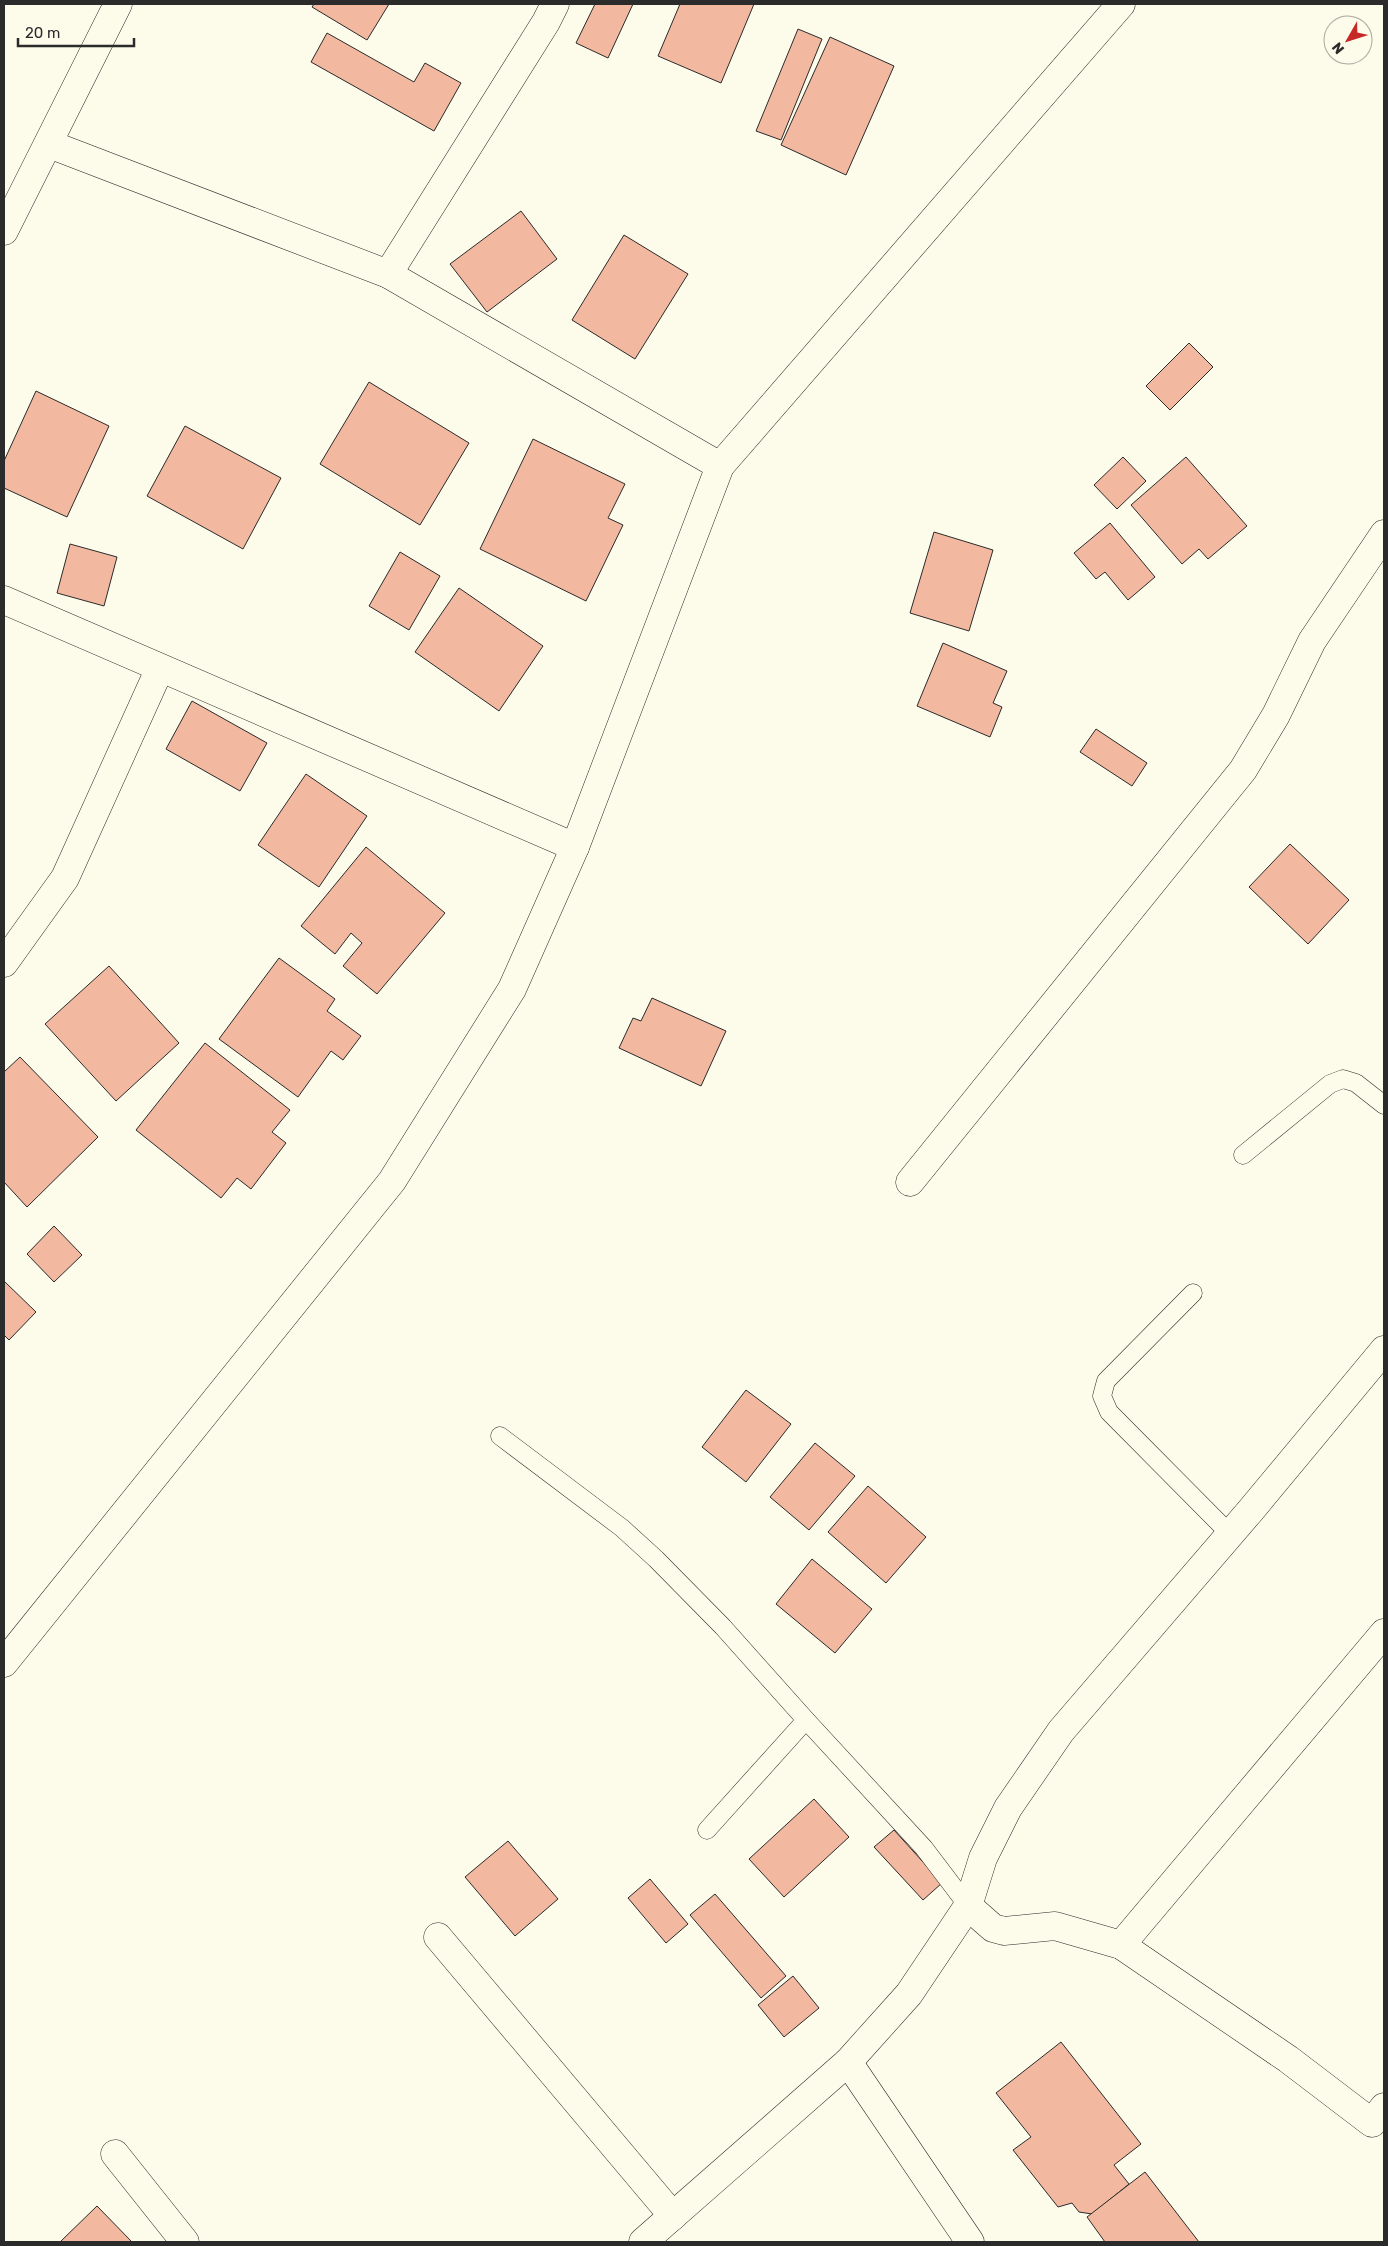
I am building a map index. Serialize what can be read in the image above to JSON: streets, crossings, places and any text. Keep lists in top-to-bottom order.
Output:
{
  "scale_bar": "20 m",
  "north": "bottom left"
}
